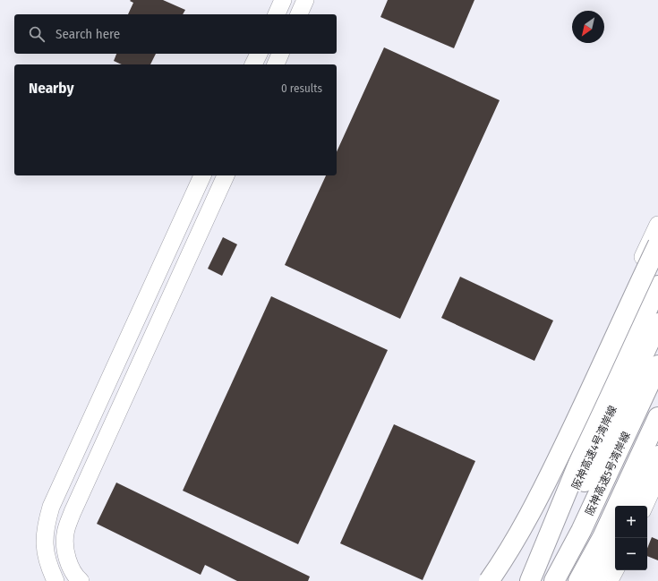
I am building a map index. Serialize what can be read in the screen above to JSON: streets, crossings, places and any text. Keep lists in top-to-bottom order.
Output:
{
  "streets": {
    "highway": ["阪神高速4号湾岸線", "阪神高速5号湾岸線"]
  },
  "north": "bottom left",
  "page": {
    "search": "Search here",
    "heading": ["Nearby", "0 results"],
    "map_buttons": ["+", "−"]
  }
}
